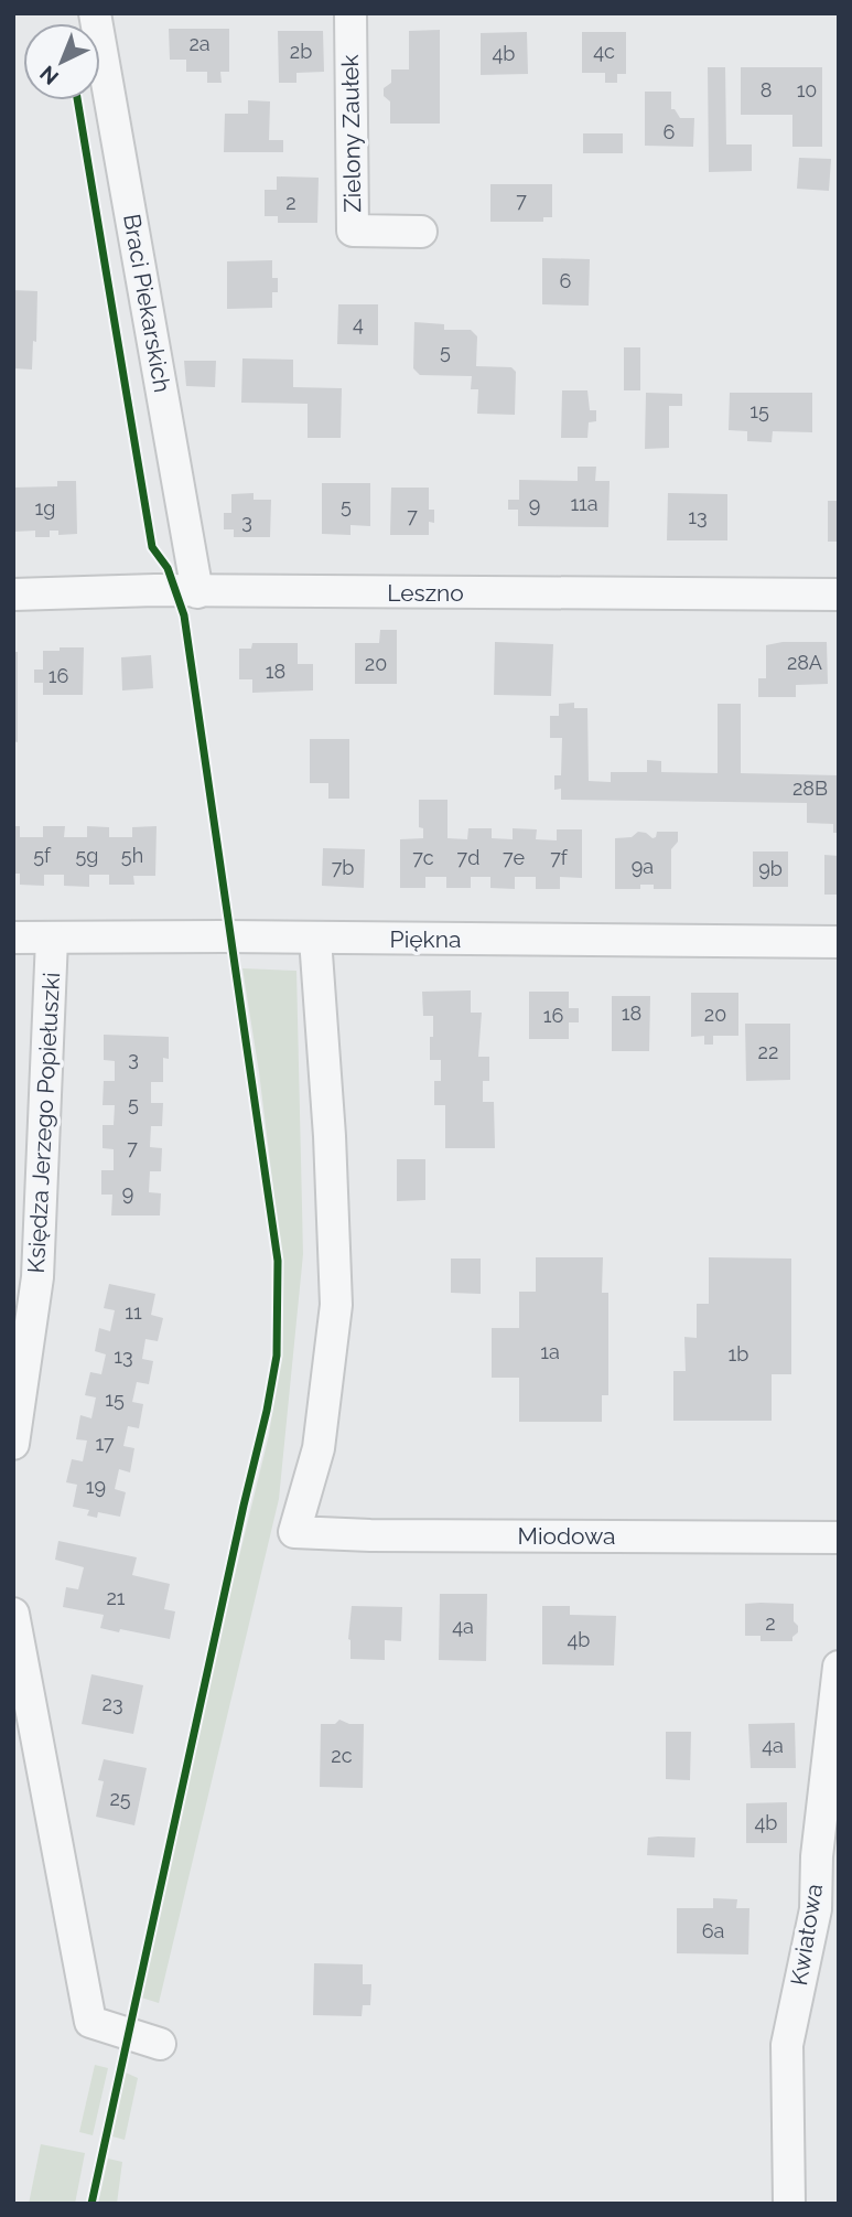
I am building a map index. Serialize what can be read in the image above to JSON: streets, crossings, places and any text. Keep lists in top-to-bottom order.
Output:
{
  "streets": {
    "street": [
      "Zielony Zaułek",
      "Braci Piekarskich",
      "Leszno",
      "Piękna",
      "Księdza Jerzego Popiełuszki",
      "Miodowa",
      "Kwiatowa"
    ]
  },
  "crossings": [
    ["Braci Piekarskich", "Leszno"],
    ["Piękna", "Księdza Jerzego Popiełuszki"],
    ["Piękna", "Miodowa"]
  ],
  "house_numbers": [
    "2a",
    "2b",
    "4c",
    "4b",
    "8",
    "10",
    "6",
    "7",
    "2",
    "6",
    "4",
    "5",
    "15",
    "11a",
    "9",
    "5",
    "1g",
    "7",
    "13",
    "3",
    "28A",
    "20",
    "18",
    "16",
    "28B",
    "5f",
    "5g",
    "5h",
    "7c",
    "7d",
    "7e",
    "7f",
    "9a",
    "7b",
    "9b",
    "18",
    "20",
    "16",
    "22",
    "3",
    "5",
    "7",
    "9",
    "11",
    "1a",
    "1b",
    "13",
    "15",
    "17",
    "19",
    "21",
    "2",
    "4a",
    "4b",
    "23",
    "4a",
    "2c",
    "25",
    "4b",
    "6a"
  ],
  "north": "bottom left"
}
